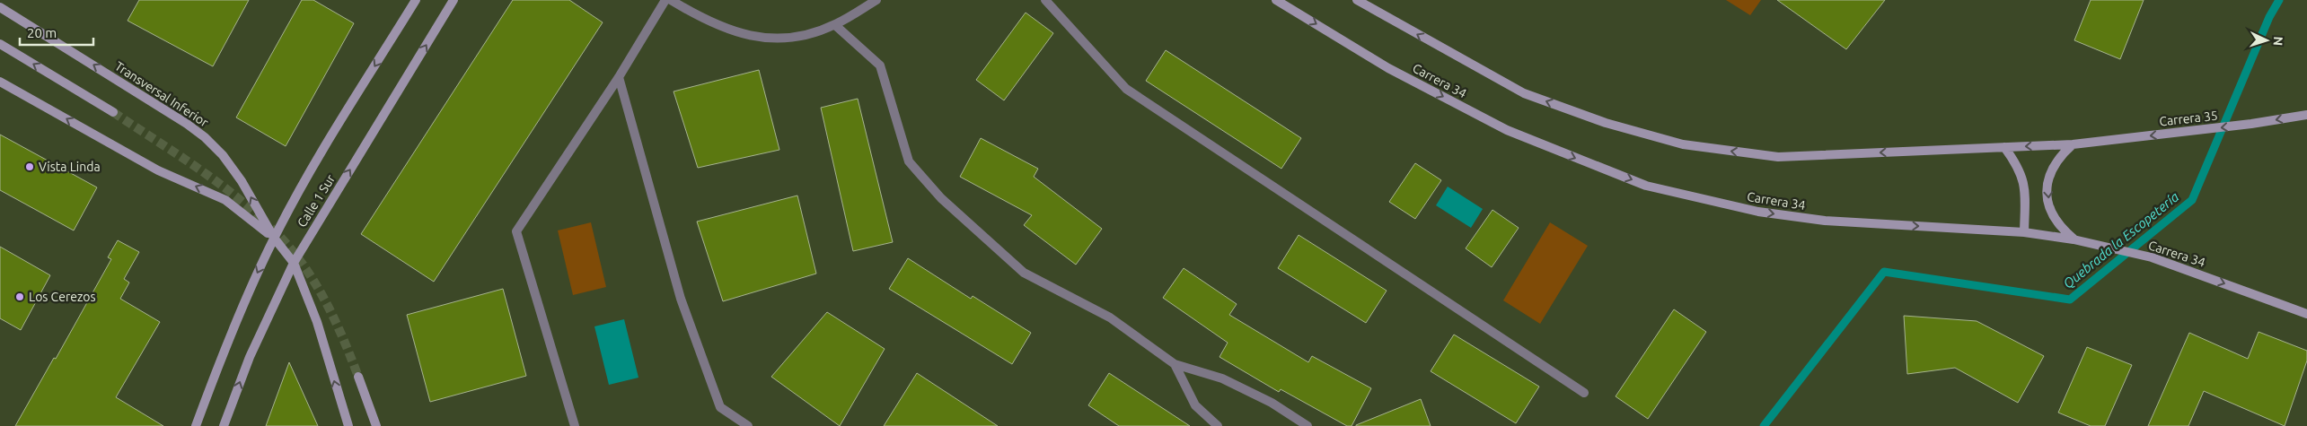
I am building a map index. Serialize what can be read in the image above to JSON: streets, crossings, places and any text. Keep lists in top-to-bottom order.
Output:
{
  "streets": {
    "street": [
      "Carrera 34",
      "Transversal Inferior",
      "Carrera 35",
      "Calle 1 Sur"
    ]
  },
  "crossings": [
    ["Transversal Inferior", "Calle 1 Sur"]
  ],
  "one_way": ["Transversal Inferior", "Carrera 35"],
  "water": ["Quebrada la Escopetería"],
  "places": ["Vista Linda", "Los Cerezos"],
  "scale_bar": "20 m",
  "north": "right"
}
